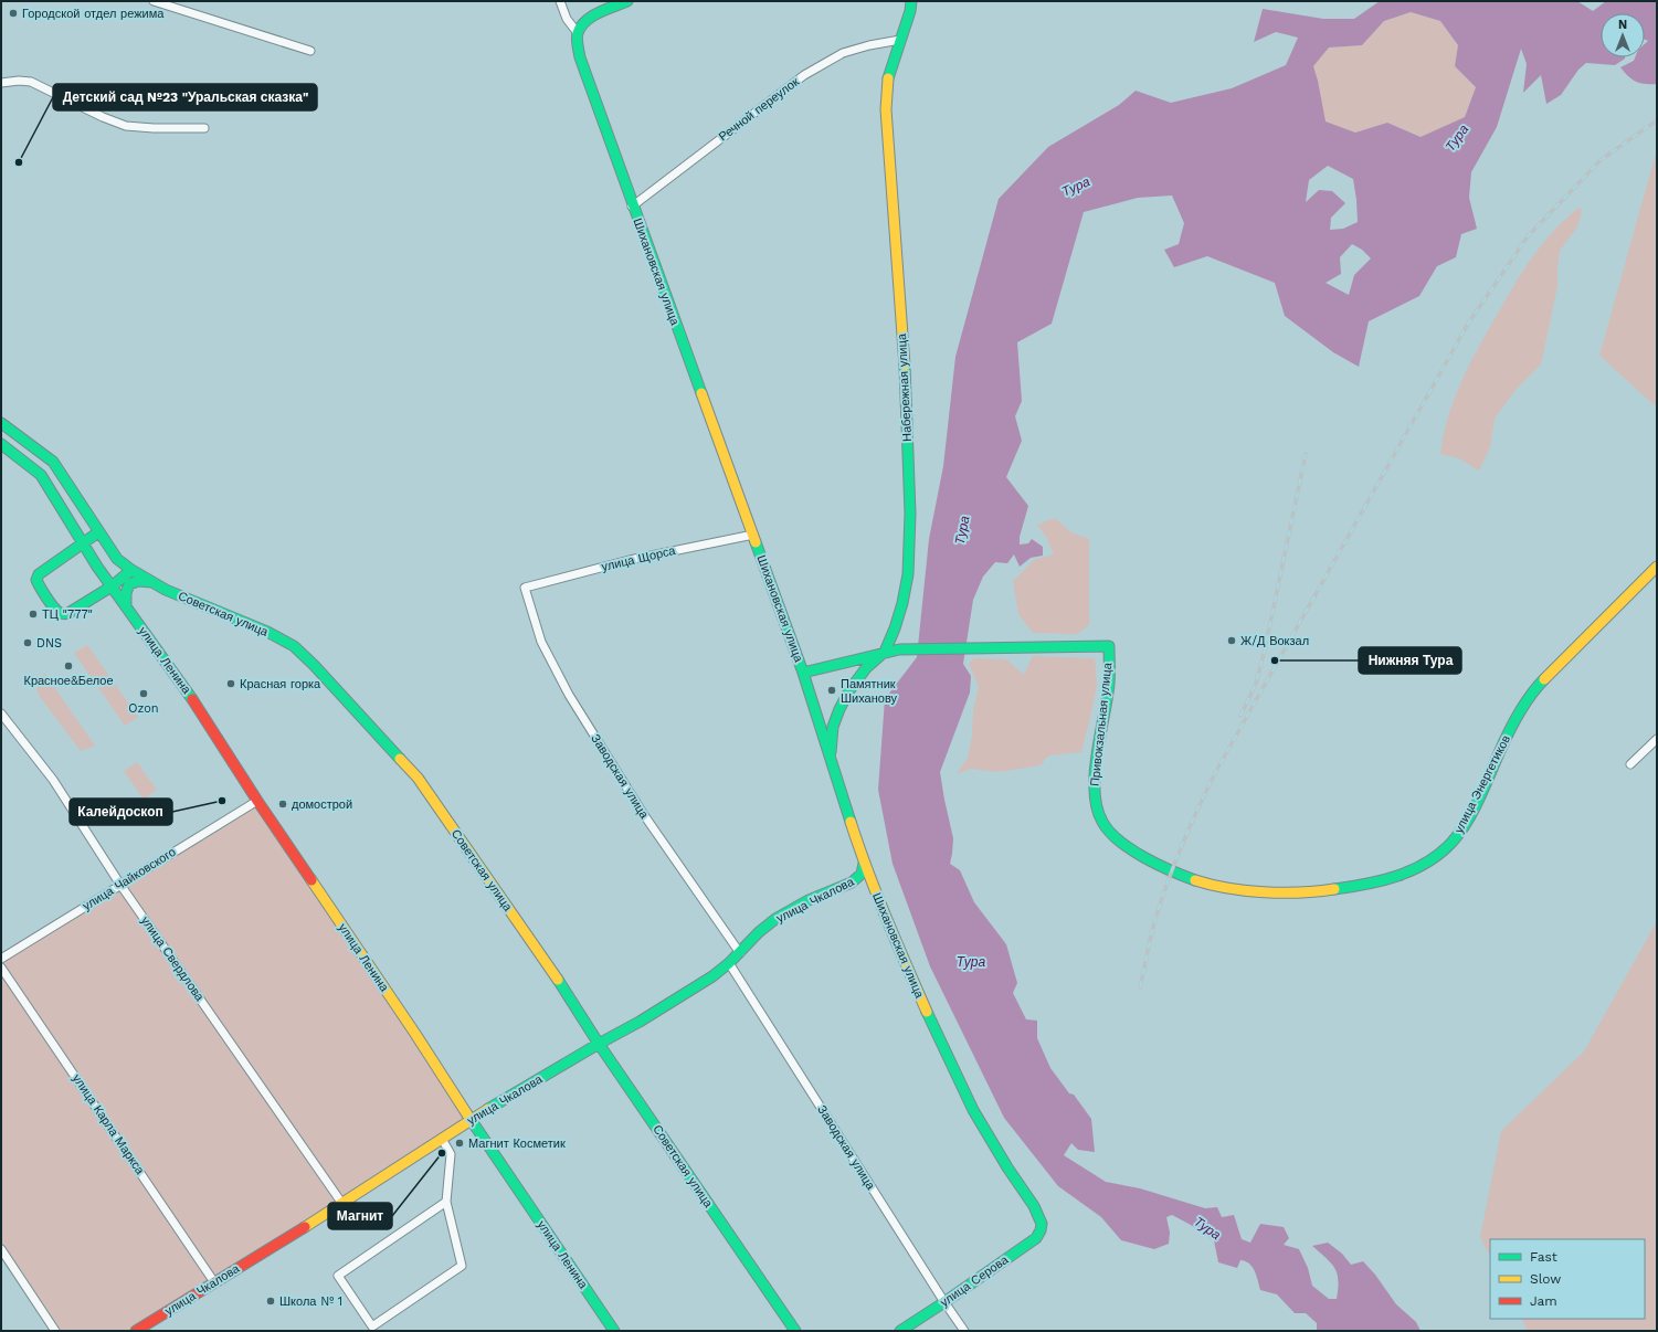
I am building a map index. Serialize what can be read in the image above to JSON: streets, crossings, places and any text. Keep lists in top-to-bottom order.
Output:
{
  "streets": {
    "main road": [
      "Шихановская улица",
      "Набережная улица",
      "Советская улица",
      "улица Ленина",
      "Привокзальная улица",
      "улица Энергетиков",
      "улица Чкалова",
      "улица Серова"
    ],
    "street": [
      "Речной переулок",
      "улица Щорса",
      "Заводская улица",
      "улица Чайковского",
      "улица Свердлова",
      "улица Карла Маркса"
    ]
  },
  "crossings": [
    ["Речной переулок", "Шихановская улица"],
    ["Речной переулок", "Набережная улица"],
    ["Шихановская улица", "Набережная улица"],
    ["Шихановская улица", "улица Щорса"],
    ["Шихановская улица", "улица Чкалова"],
    ["Шихановская улица", "улица Серова"],
    ["Набережная улица", "Привокзальная улица"],
    ["улица Щорса", "Заводская улица"],
    ["Советская улица", "улица Чкалова"],
    ["улица Ленина", "улица Чайковского"],
    ["улица Ленина", "улица Чкалова"],
    ["Привокзальная улица", "улица Энергетиков"],
    ["Заводская улица", "улица Чкалова"],
    ["Заводская улица", "улица Серова"],
    ["улица Чайковского", "улица Свердлова"],
    ["улица Чкалова", "улица Свердлова"],
    ["улица Чкалова", "улица Карла Маркса"]
  ],
  "water": ["Тура"],
  "places": [
    "Городской отдел режима",
    "Детский сад №23 \"Уральская сказка\"",
    "ТЦ \"777\"",
    "Ж/Д Вокзал",
    "DNS",
    "Нижняя Тура",
    "Красное&Белое",
    "Красная горка",
    "Памятник Шиханову",
    "Ozon",
    "Калейдоскоп",
    "домострой",
    "Магнит Косметик",
    "Магнит",
    "Школа № 1"
  ],
  "legend": ["Fast", "Slow", "Jam"],
  "north": "top"
}
